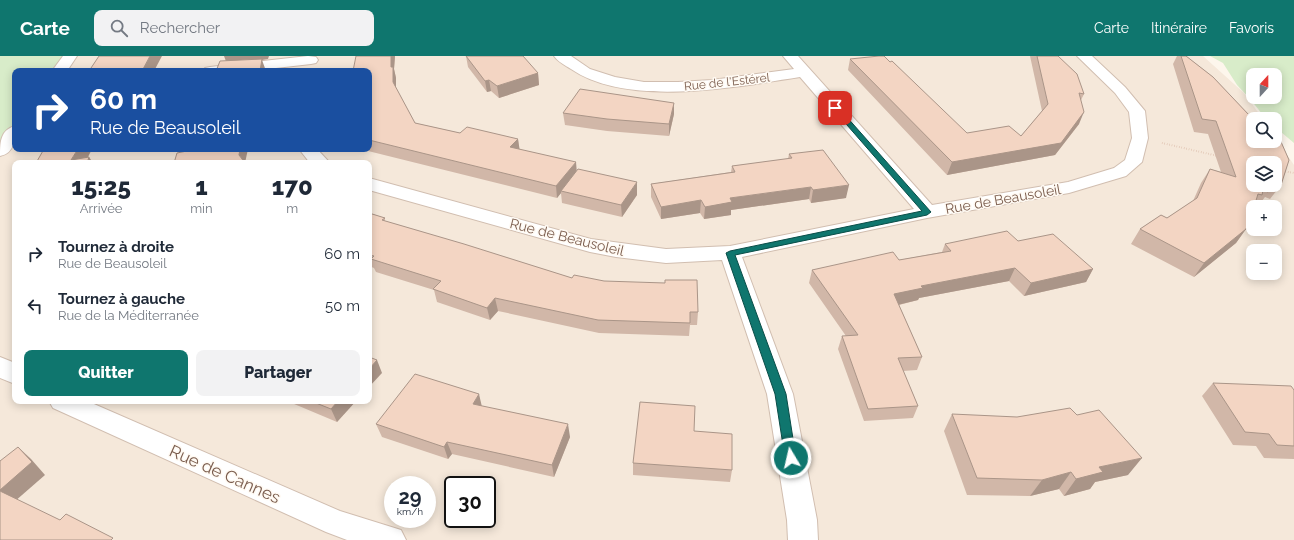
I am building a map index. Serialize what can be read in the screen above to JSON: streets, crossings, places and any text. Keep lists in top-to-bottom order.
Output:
{
  "streets": {
    "street": ["Rue de l'Estérel", "Rue de Beausoleil", "Rue de Cannes"]
  },
  "north": "top",
  "page": {
    "header": "Carte",
    "search": "Rechercher",
    "nav": ["Carte", "Itinéraire", "Favoris"],
    "map_buttons": ["+", "−"],
    "turn": ["60 m", "Rue de Beausoleil"],
    "eta": [
      "15:25",
      "Arrivée",
      "1",
      "min",
      "170",
      "m"
    ],
    "list": [
      {
        "name": "Tournez à droite",
        "note": "Rue de Beausoleil",
        "value": "60 m"
      },
      {
        "name": "Tournez à gauche",
        "note": "Rue de la Méditerranée",
        "value": "50 m"
      }
    ],
    "buttons": ["Quitter", "Partager"],
    "speed": "29 km/h",
    "limit": "30"
  }
}
